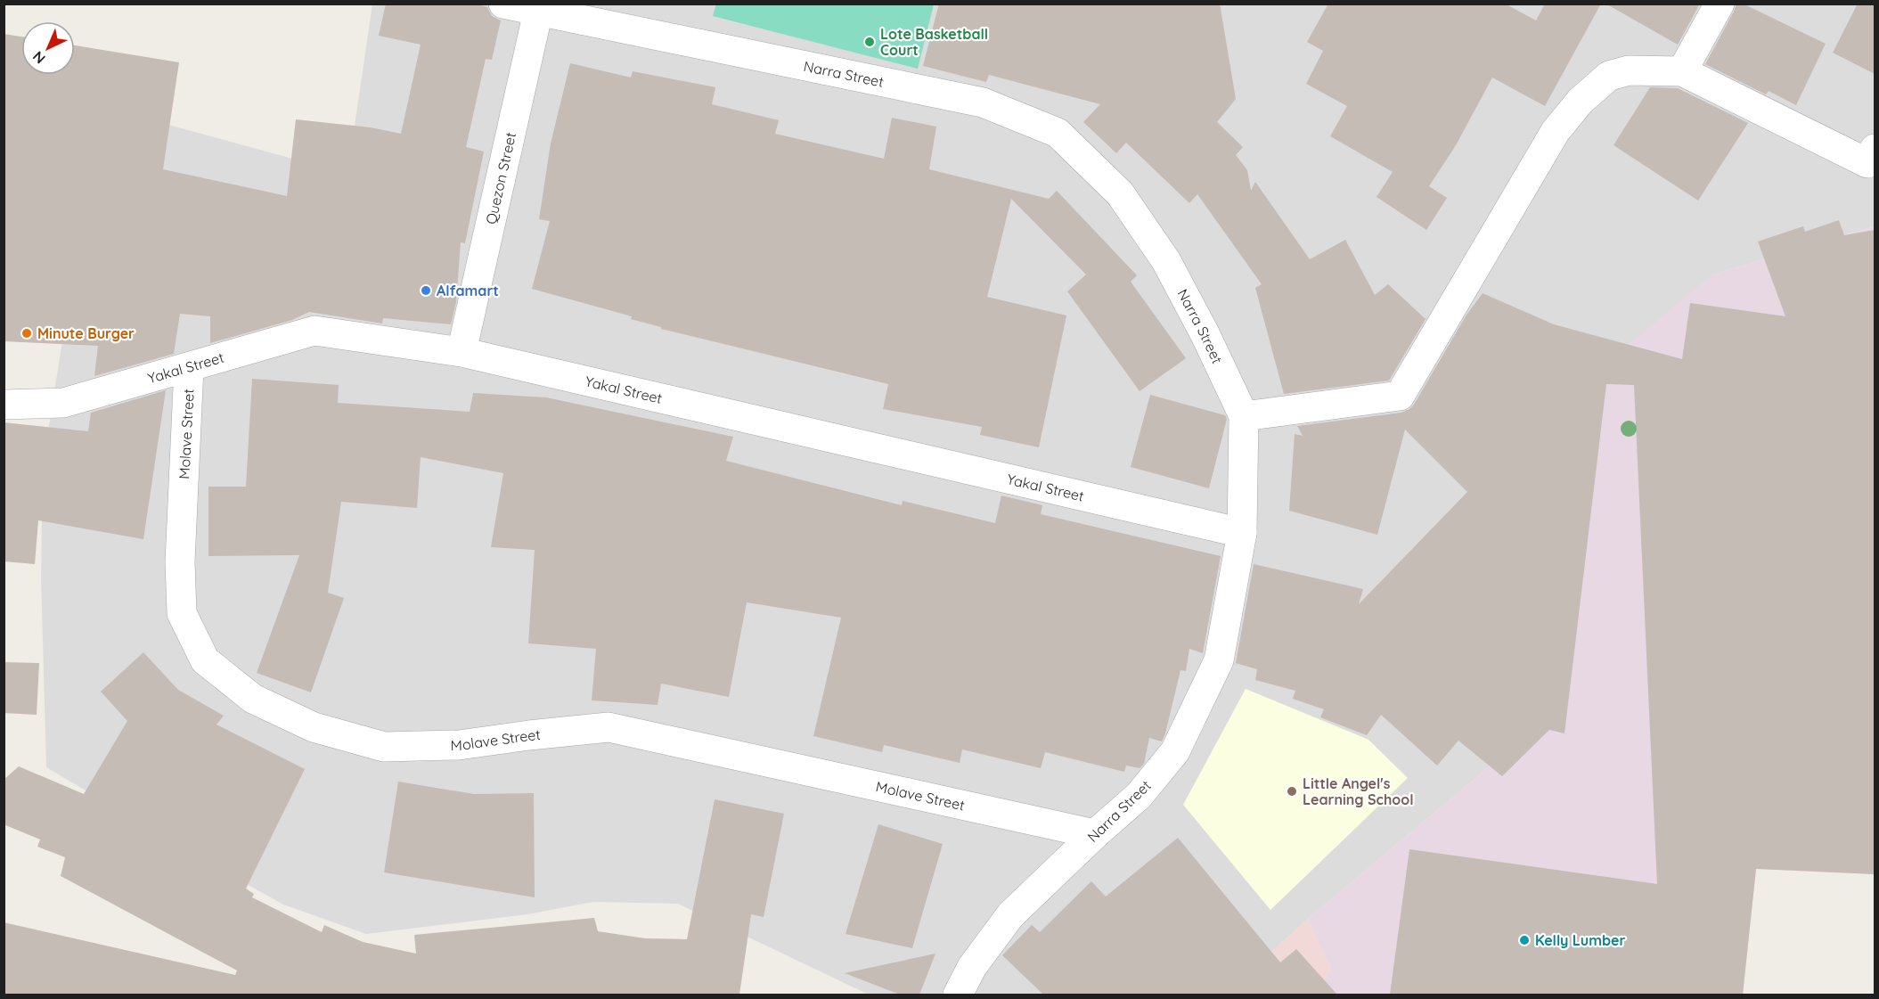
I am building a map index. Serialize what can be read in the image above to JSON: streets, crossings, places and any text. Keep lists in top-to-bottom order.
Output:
{
  "streets": {
    "street": [
      "Narra Street",
      "Quezon Street",
      "Yakal Street",
      "Molave Street"
    ]
  },
  "crossings": [
    ["Narra Street", "Quezon Street"],
    ["Narra Street", "Yakal Street"],
    ["Narra Street", "Molave Street"],
    ["Quezon Street", "Yakal Street"],
    ["Yakal Street", "Molave Street"]
  ],
  "places": [
    "Lote Basketball Court",
    "Alfamart",
    "Minute Burger",
    "Little Angel's Learning School",
    "Kelly Lumber"
  ],
  "north": "bottom left"
}
